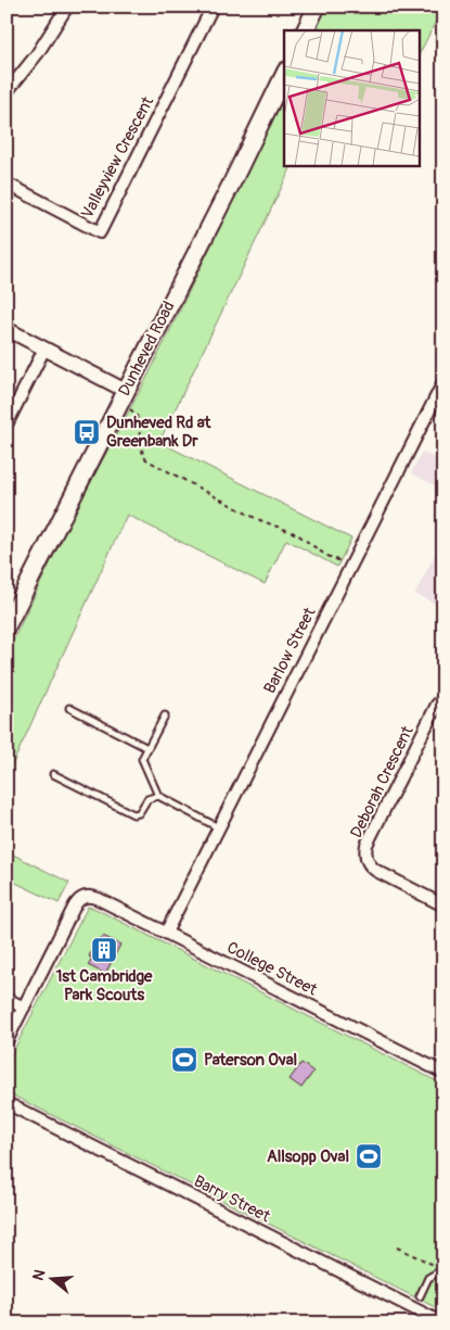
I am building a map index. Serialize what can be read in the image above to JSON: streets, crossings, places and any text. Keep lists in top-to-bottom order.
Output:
{
  "streets": {
    "main road": ["Dunheved Road"],
    "street": [
      "Valleyview Crescent",
      "Barlow Street",
      "Deborah Crescent",
      "College Street",
      "Barry Street"
    ]
  },
  "crossings": [
    ["Barlow Street", "College Street"]
  ],
  "places": {
    "bus stop": ["Dunheved Rd at Greenbank Dr"],
    "building": ["1st Cambridge Park Scouts"],
    "sports": ["Paterson Oval", "Allsopp Oval"]
  },
  "north": "left"
}
